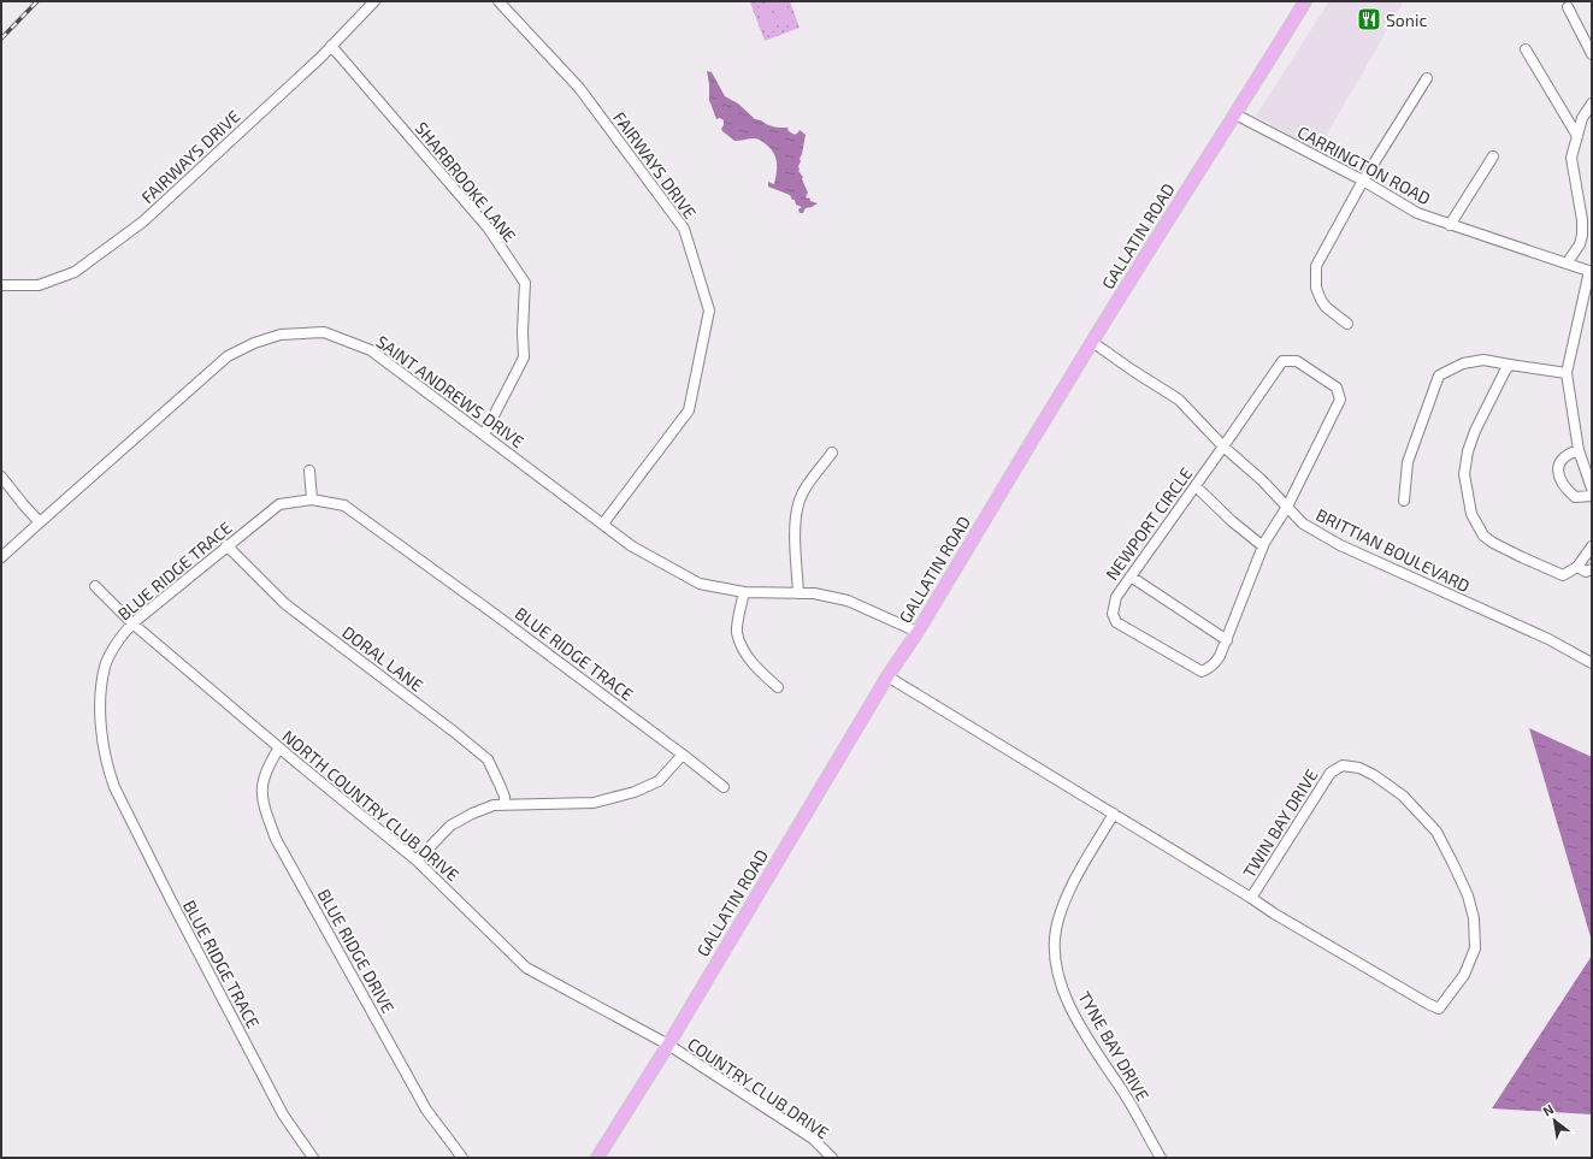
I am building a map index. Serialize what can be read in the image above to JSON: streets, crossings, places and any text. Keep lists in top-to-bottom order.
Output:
{
  "streets": {
    "main road": ["GALLATIN ROAD"],
    "street": [
      "FAIRWAYS DRIVE",
      "CARRINGTON ROAD",
      "SHARBROOKE LANE",
      "SAINT ANDREWS DRIVE",
      "NEWPORT CIRCLE",
      "BRITTIAN BOULEVARD",
      "BLUE RIDGE TRACE",
      "DORAL LANE",
      "NORTH COUNTRY CLUB DRIVE",
      "TWIN BAY DRIVE",
      "BLUE RIDGE DRIVE",
      "TYNE BAY DRIVE",
      "COUNTRY CLUB DRIVE"
    ]
  },
  "crossings": [
    ["FAIRWAYS DRIVE", "SHARBROOKE LANE"],
    ["FAIRWAYS DRIVE", "SAINT ANDREWS DRIVE"],
    ["CARRINGTON ROAD", "GALLATIN ROAD"],
    ["SHARBROOKE LANE", "SAINT ANDREWS DRIVE"],
    ["GALLATIN ROAD", "SAINT ANDREWS DRIVE"],
    ["GALLATIN ROAD", "BRITTIAN BOULEVARD"],
    ["GALLATIN ROAD", "NORTH COUNTRY CLUB DRIVE"],
    ["GALLATIN ROAD", "COUNTRY CLUB DRIVE"],
    ["NEWPORT CIRCLE", "BRITTIAN BOULEVARD"],
    ["BLUE RIDGE TRACE", "DORAL LANE"],
    ["BLUE RIDGE TRACE", "NORTH COUNTRY CLUB DRIVE"],
    ["NORTH COUNTRY CLUB DRIVE", "BLUE RIDGE DRIVE"],
    ["NORTH COUNTRY CLUB DRIVE", "COUNTRY CLUB DRIVE"]
  ],
  "places": {
    "restaurant": ["Sonic"]
  },
  "north": "top left"
}
